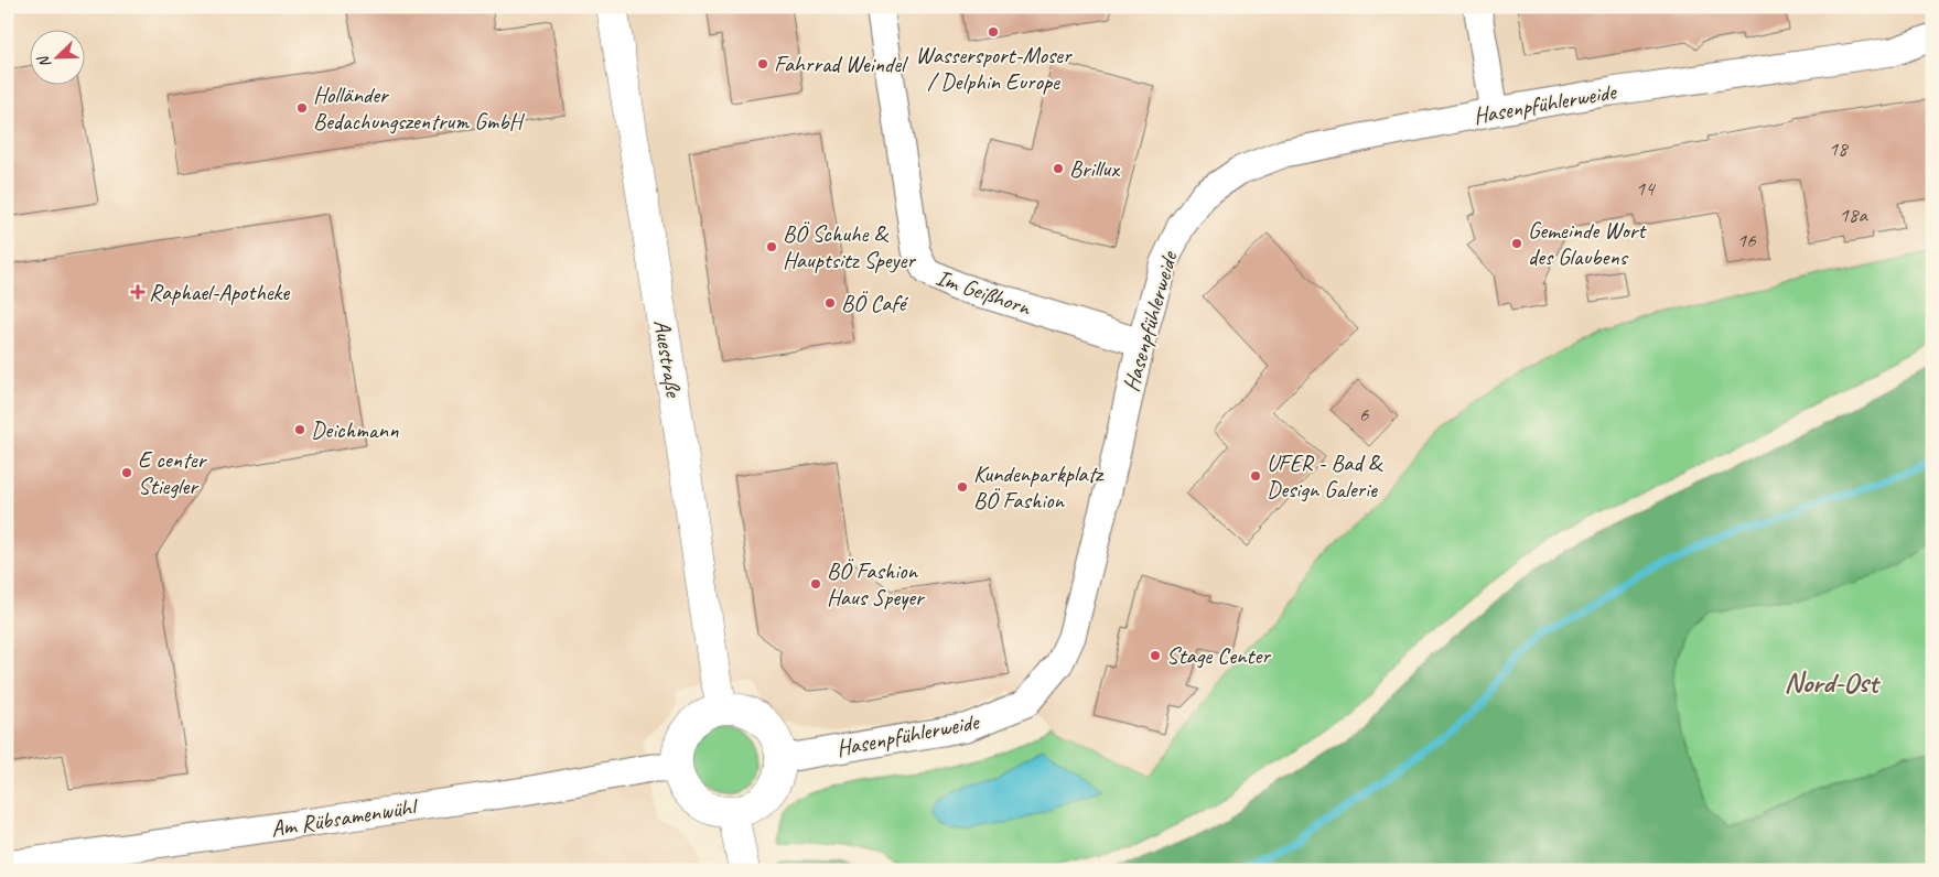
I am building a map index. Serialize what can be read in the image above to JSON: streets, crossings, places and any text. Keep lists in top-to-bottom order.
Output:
{
  "streets": {
    "street": [
      "Hasenpfühlerweide",
      "Im Geißhorn",
      "Auestraße",
      "Am Rübsamenwühl"
    ]
  },
  "crossings": [
    ["Hasenpfühlerweide", "Im Geißhorn"],
    ["Hasenpfühlerweide", "Auestraße"],
    ["Hasenpfühlerweide", "Am Rübsamenwühl"],
    ["Auestraße", "Am Rübsamenwühl"]
  ],
  "districts": ["Nord-Ost"],
  "places": {
    "other": [
      "Wassersport-Moser / Delphin Europe",
      "Fahrrad Weindel",
      "Holländer Bedachungszentrum GmbH",
      "Brillux",
      "Gemeinde Wort des Glaubens",
      "BÖ Schuhe & Hauptsitz Speyer",
      "BÖ Café",
      "Deichmann",
      "E center Stiegler",
      "UFER - Bad & Design Galerie",
      "Kundenparkplatz BÖ Fashion",
      "BÖ Fashion Haus Speyer",
      "Stage Center"
    ],
    "health": ["Raphael-Apotheke"]
  },
  "house_numbers": [
    "18",
    "14",
    "18a",
    "16",
    "6"
  ],
  "north": "bottom left"
}
